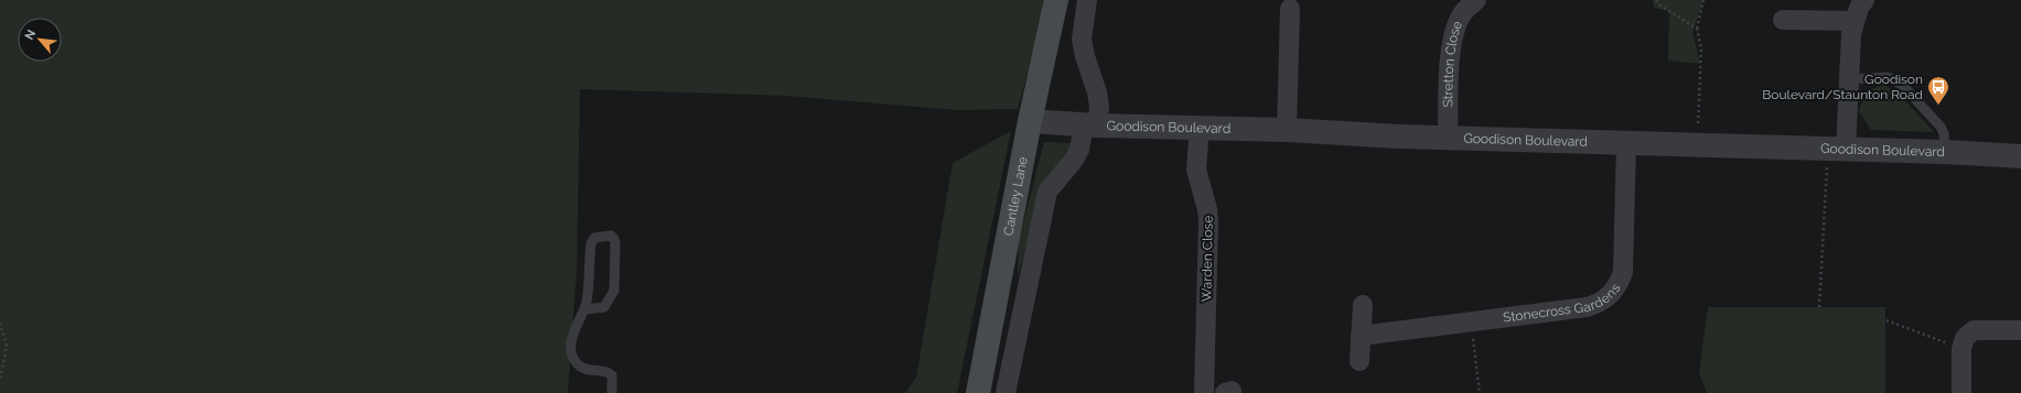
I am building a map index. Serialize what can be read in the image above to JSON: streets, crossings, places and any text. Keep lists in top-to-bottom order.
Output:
{
  "streets": {
    "main road": ["Cantley Lane"],
    "street": [
      "Stretton Close",
      "Goodison Boulevard",
      "Warden Close",
      "Stonecross Gardens"
    ]
  },
  "crossings": [
    ["Stretton Close", "Goodison Boulevard"],
    ["Goodison Boulevard", "Cantley Lane"],
    ["Goodison Boulevard", "Warden Close"],
    ["Goodison Boulevard", "Stonecross Gardens"]
  ],
  "places": {
    "bus stop": ["Goodison Boulevard/Staunton Road"]
  },
  "north": "top left"
}
